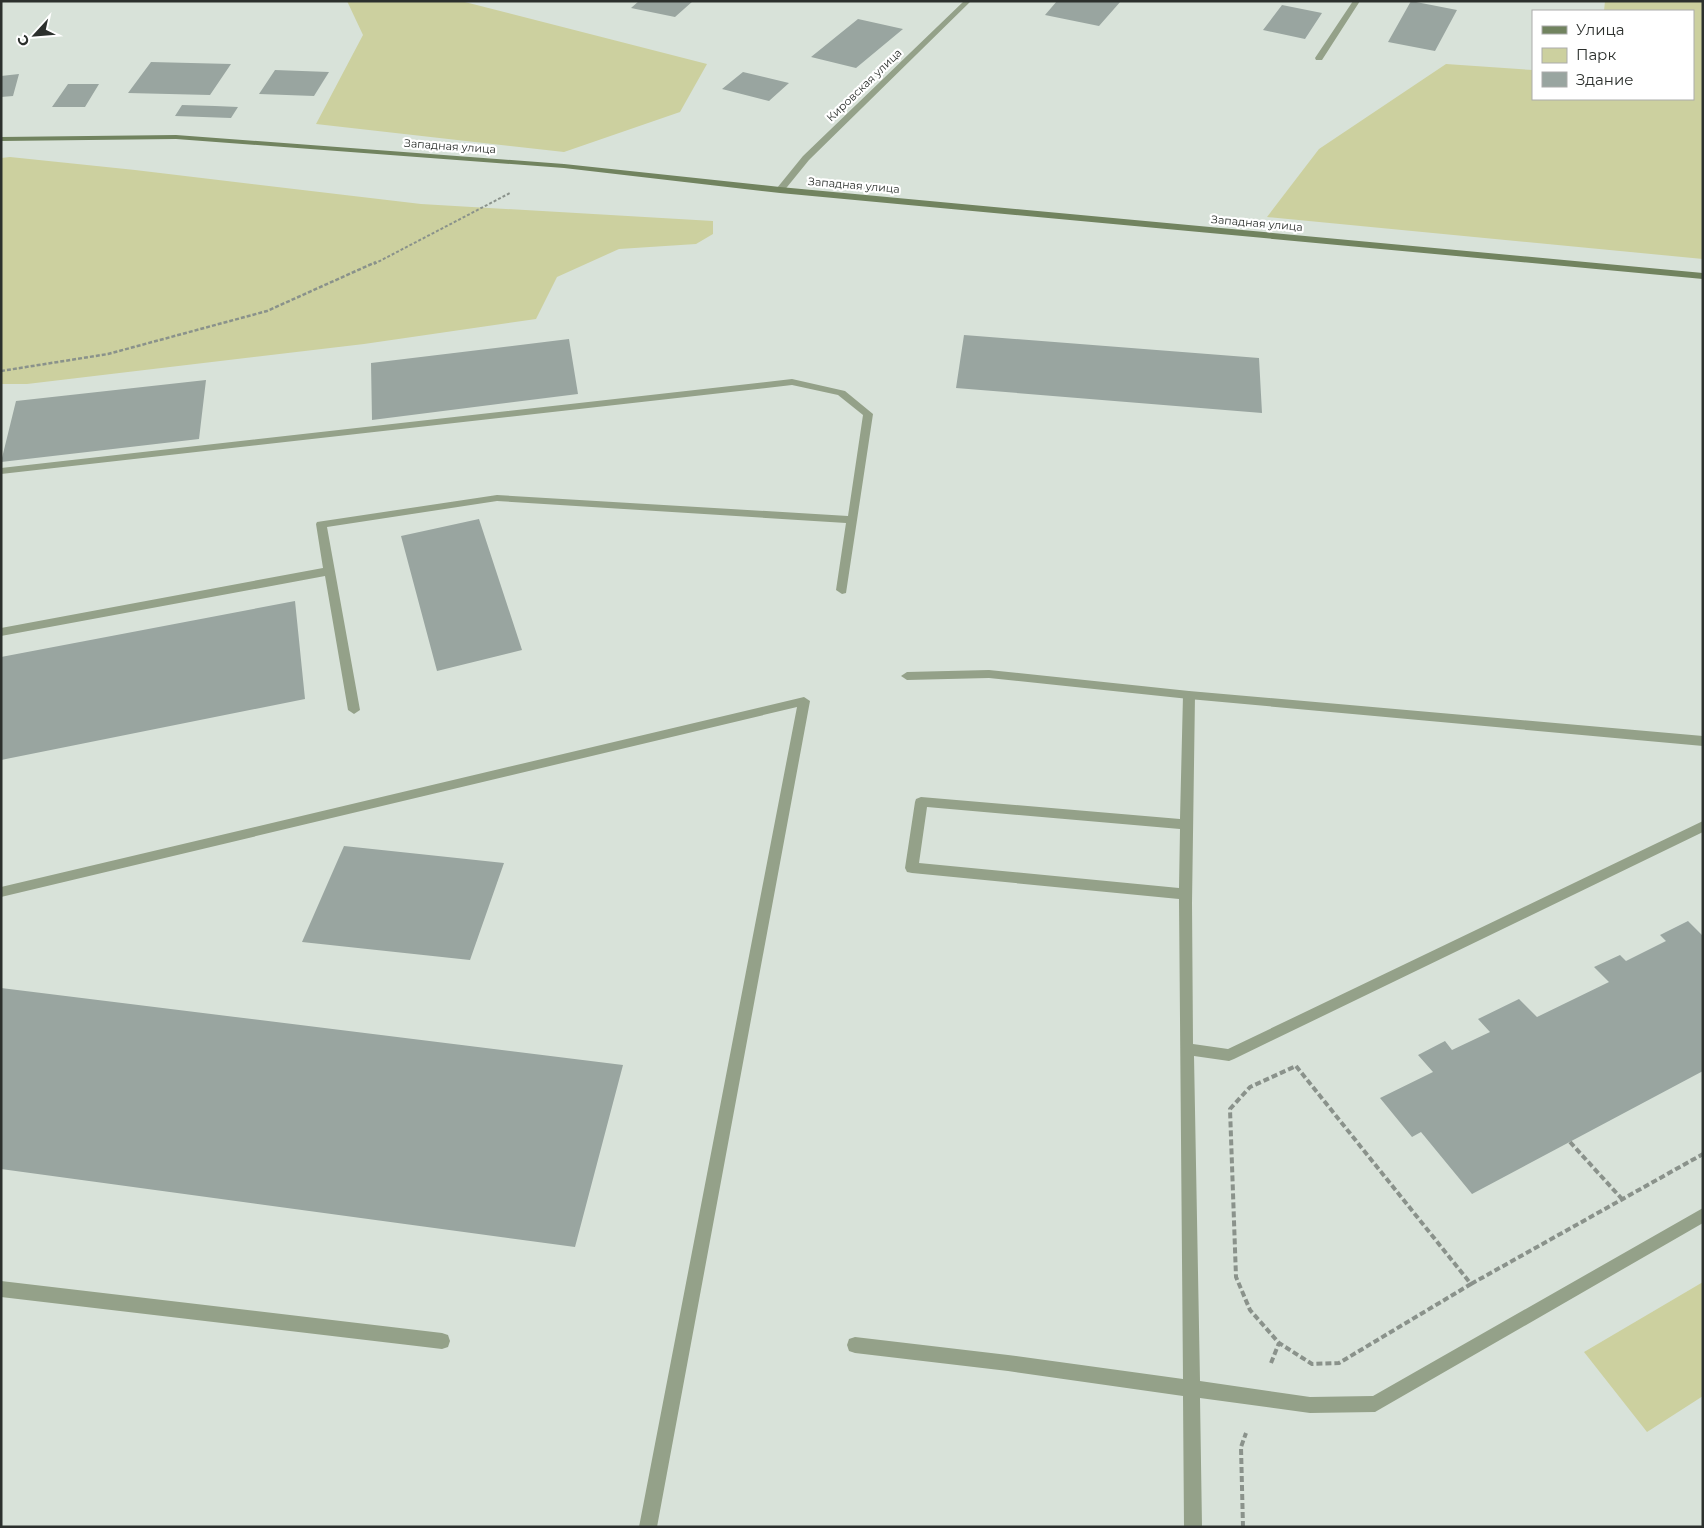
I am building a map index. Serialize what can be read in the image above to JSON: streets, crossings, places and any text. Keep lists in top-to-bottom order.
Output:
{
  "streets": {
    "street": ["Кировская улица", "Западная улица"]
  },
  "crossings": [
    ["Кировская улица", "Западная улица"]
  ],
  "legend": ["Улица", "Парк", "Здание"],
  "north": "bottom left"
}
